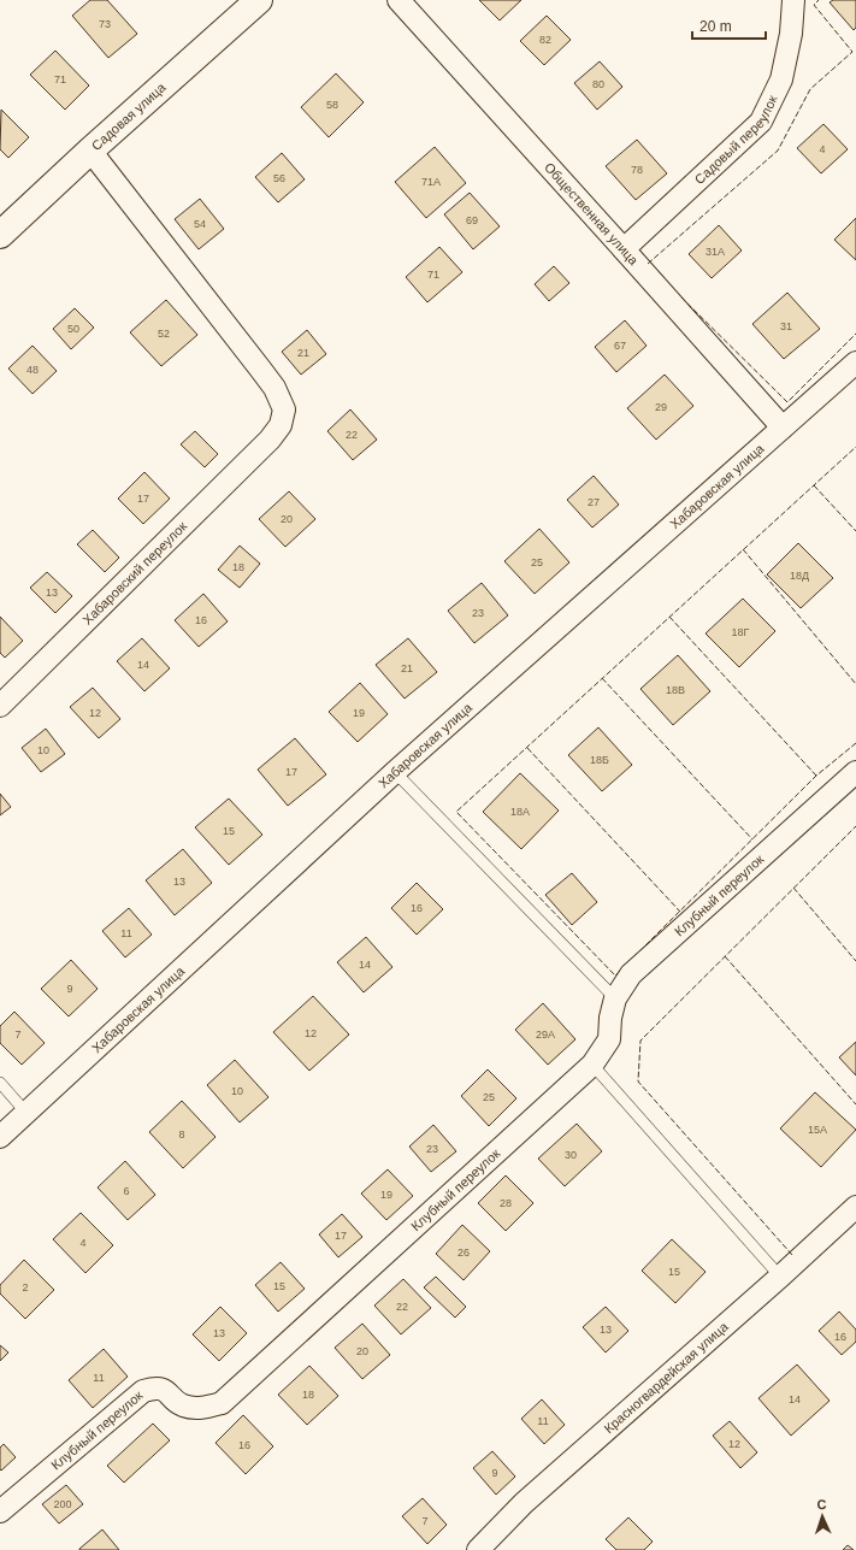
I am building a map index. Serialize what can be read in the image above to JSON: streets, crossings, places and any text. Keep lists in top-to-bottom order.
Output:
{
  "streets": {
    "street": [
      "Садовая улица",
      "Садовый переулок",
      "Общественная улица",
      "Хабаровская улица",
      "Хабаровский переулок",
      "Клубный переулок",
      "Красногвардейская улица"
    ]
  },
  "crossings": [
    ["Садовая улица", "Хабаровский переулок"],
    ["Садовый переулок", "Общественная улица"],
    ["Общественная улица", "Хабаровская улица"]
  ],
  "house_numbers": [
    "73",
    "82",
    "71",
    "80",
    "58",
    "4",
    "78",
    "56",
    "71А",
    "69",
    "54",
    "31А",
    "71",
    "31",
    "50",
    "52",
    "67",
    "21",
    "48",
    "29",
    "22",
    "17",
    "27",
    "20",
    "25",
    "18",
    "18Д",
    "13",
    "23",
    "16",
    "18Г",
    "14",
    "21",
    "18В",
    "12",
    "19",
    "10",
    "18Б",
    "17",
    "18А",
    "15",
    "13",
    "16",
    "11",
    "14",
    "9",
    "12",
    "7",
    "29А",
    "10",
    "25",
    "15А",
    "8",
    "23",
    "30",
    "6",
    "19",
    "28",
    "17",
    "4",
    "26",
    "15",
    "15",
    "2",
    "22",
    "13",
    "13",
    "16",
    "20",
    "11",
    "18",
    "14",
    "11",
    "12",
    "16",
    "9",
    "200",
    "7"
  ],
  "scale_bar": "20 m",
  "north": "top"
}
